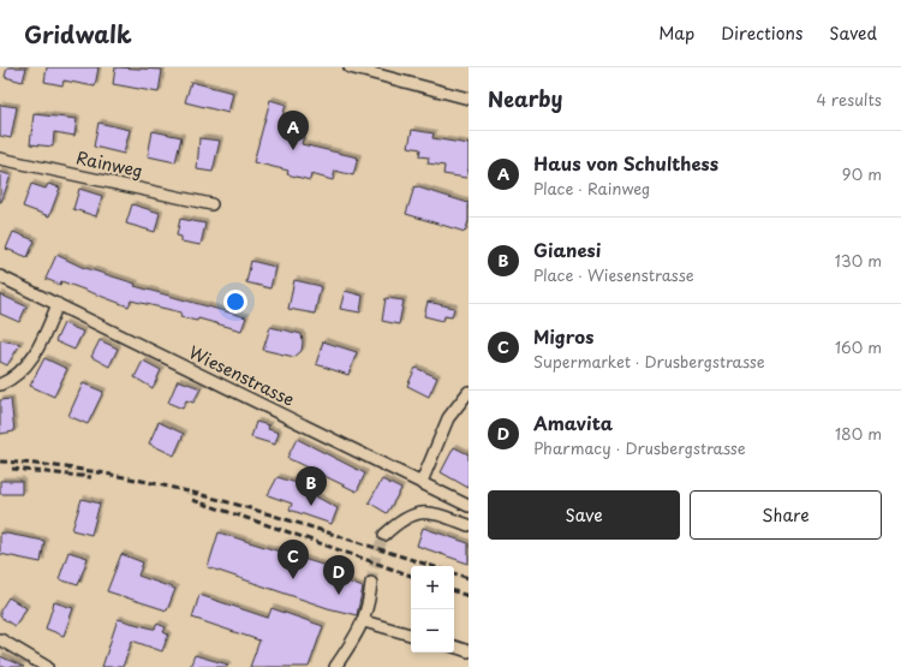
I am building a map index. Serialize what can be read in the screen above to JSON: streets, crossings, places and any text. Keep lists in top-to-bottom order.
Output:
{
  "streets": {
    "street": ["Rainweg", "Wiesenstrasse"]
  },
  "page": {
    "header": "Gridwalk",
    "nav": ["Map", "Directions", "Saved"],
    "heading": ["Nearby", "4 results"],
    "pins": [
      "A",
      "B",
      "C",
      "D"
    ],
    "list": [
      {
        "mark": "A",
        "name": "Haus von Schulthess",
        "note": "Place · Rainweg",
        "value": "90 m"
      },
      {
        "mark": "B",
        "name": "Gianesi",
        "note": "Place · Wiesenstrasse",
        "value": "130 m"
      },
      {
        "mark": "C",
        "name": "Migros",
        "note": "Supermarket · Drusbergstrasse",
        "value": "160 m"
      },
      {
        "mark": "D",
        "name": "Amavita",
        "note": "Pharmacy · Drusbergstrasse",
        "value": "180 m"
      }
    ],
    "buttons": ["Save", "Share"],
    "map_buttons": ["+", "−"]
  }
}
